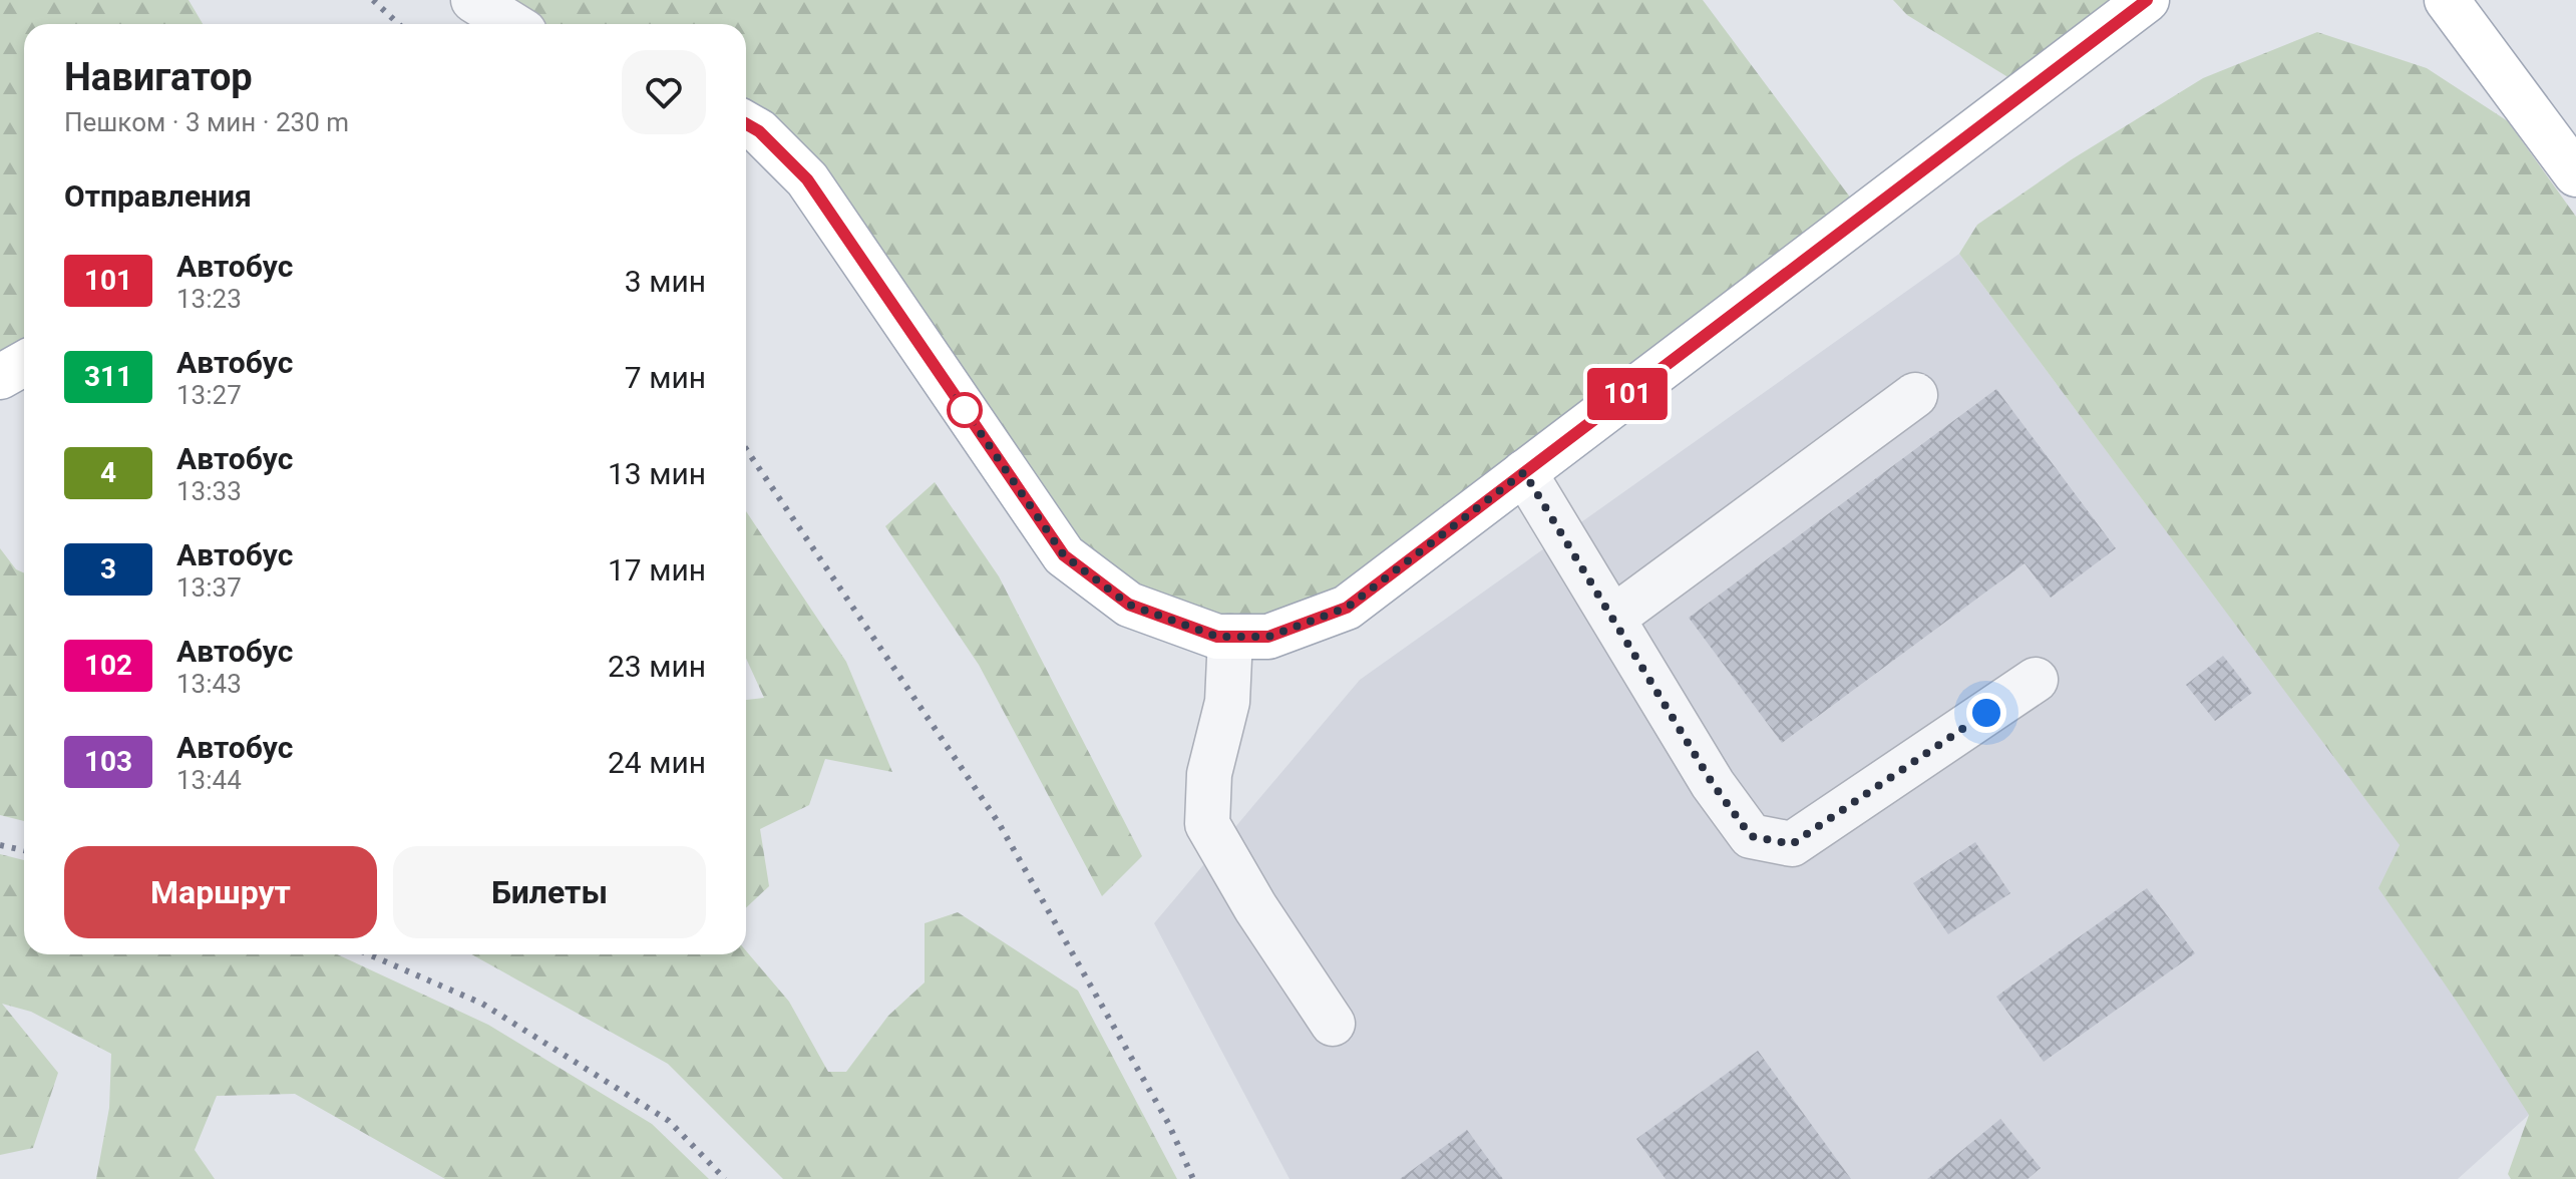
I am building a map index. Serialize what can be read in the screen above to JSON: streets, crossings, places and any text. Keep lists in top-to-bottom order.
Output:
{
  "lines": ["bus line 101"],
  "page": {
    "on_map": "101",
    "heading": [
      ["Навигатор", "Пешком · 3 мин · 230 m"],
      "Отправления"
    ],
    "list": [
      {
        "mark": "101",
        "name": "Автобус",
        "note": "13:23",
        "value": "3 мин"
      },
      {
        "mark": "311",
        "name": "Автобус",
        "note": "13:27",
        "value": "7 мин"
      },
      {
        "mark": "4",
        "name": "Автобус",
        "note": "13:33",
        "value": "13 мин"
      },
      {
        "mark": "3",
        "name": "Автобус",
        "note": "13:37",
        "value": "17 мин"
      },
      {
        "mark": "102",
        "name": "Автобус",
        "note": "13:43",
        "value": "23 мин"
      },
      {
        "mark": "103",
        "name": "Автобус",
        "note": "13:44",
        "value": "24 мин"
      }
    ],
    "buttons": ["Маршрут", "Билеты"]
  }
}
